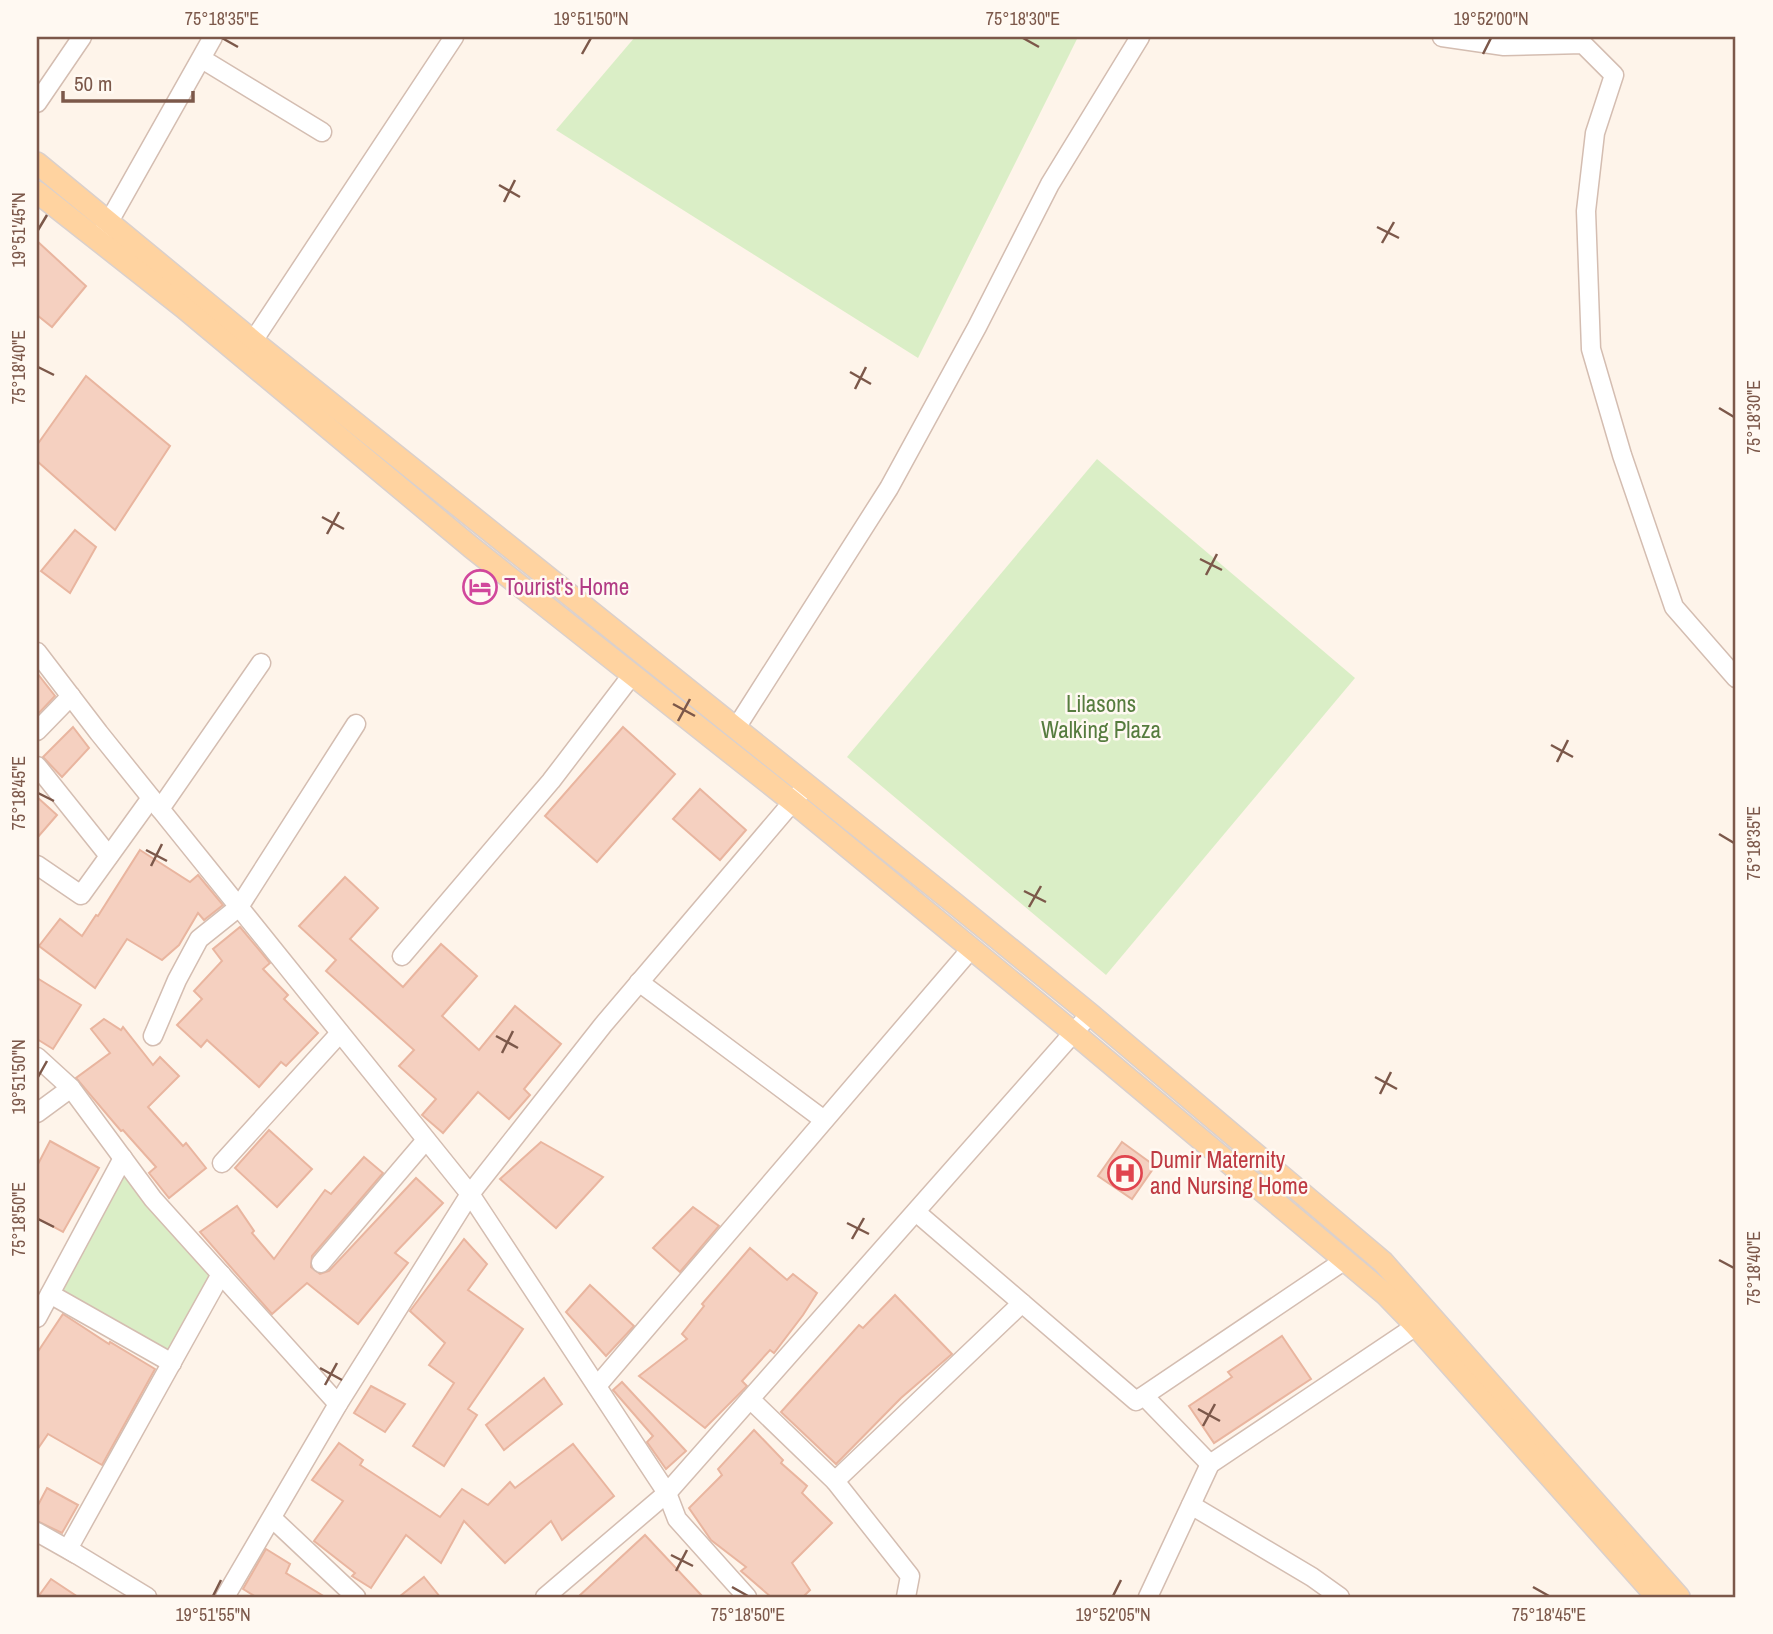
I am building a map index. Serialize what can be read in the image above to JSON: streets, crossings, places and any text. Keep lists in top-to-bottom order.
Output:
{
  "parks": ["Lilasons Walking Plaza"],
  "places": {
    "hotel": ["Tourist's Home"],
    "hospital": ["Dumir Maternity and Nursing Home"]
  },
  "scale_bar": "50 m",
  "coordinates": [
    "75°18'35\"E",
    "19°51'50\"N",
    "75°18'30\"E",
    "19°52'00\"N",
    "19°51'45\"N",
    "75°18'40\"E",
    "75°18'45\"E",
    "75°18'50\"E",
    "19°51'55\"N",
    "19°52'05\"N"
  ]
}
